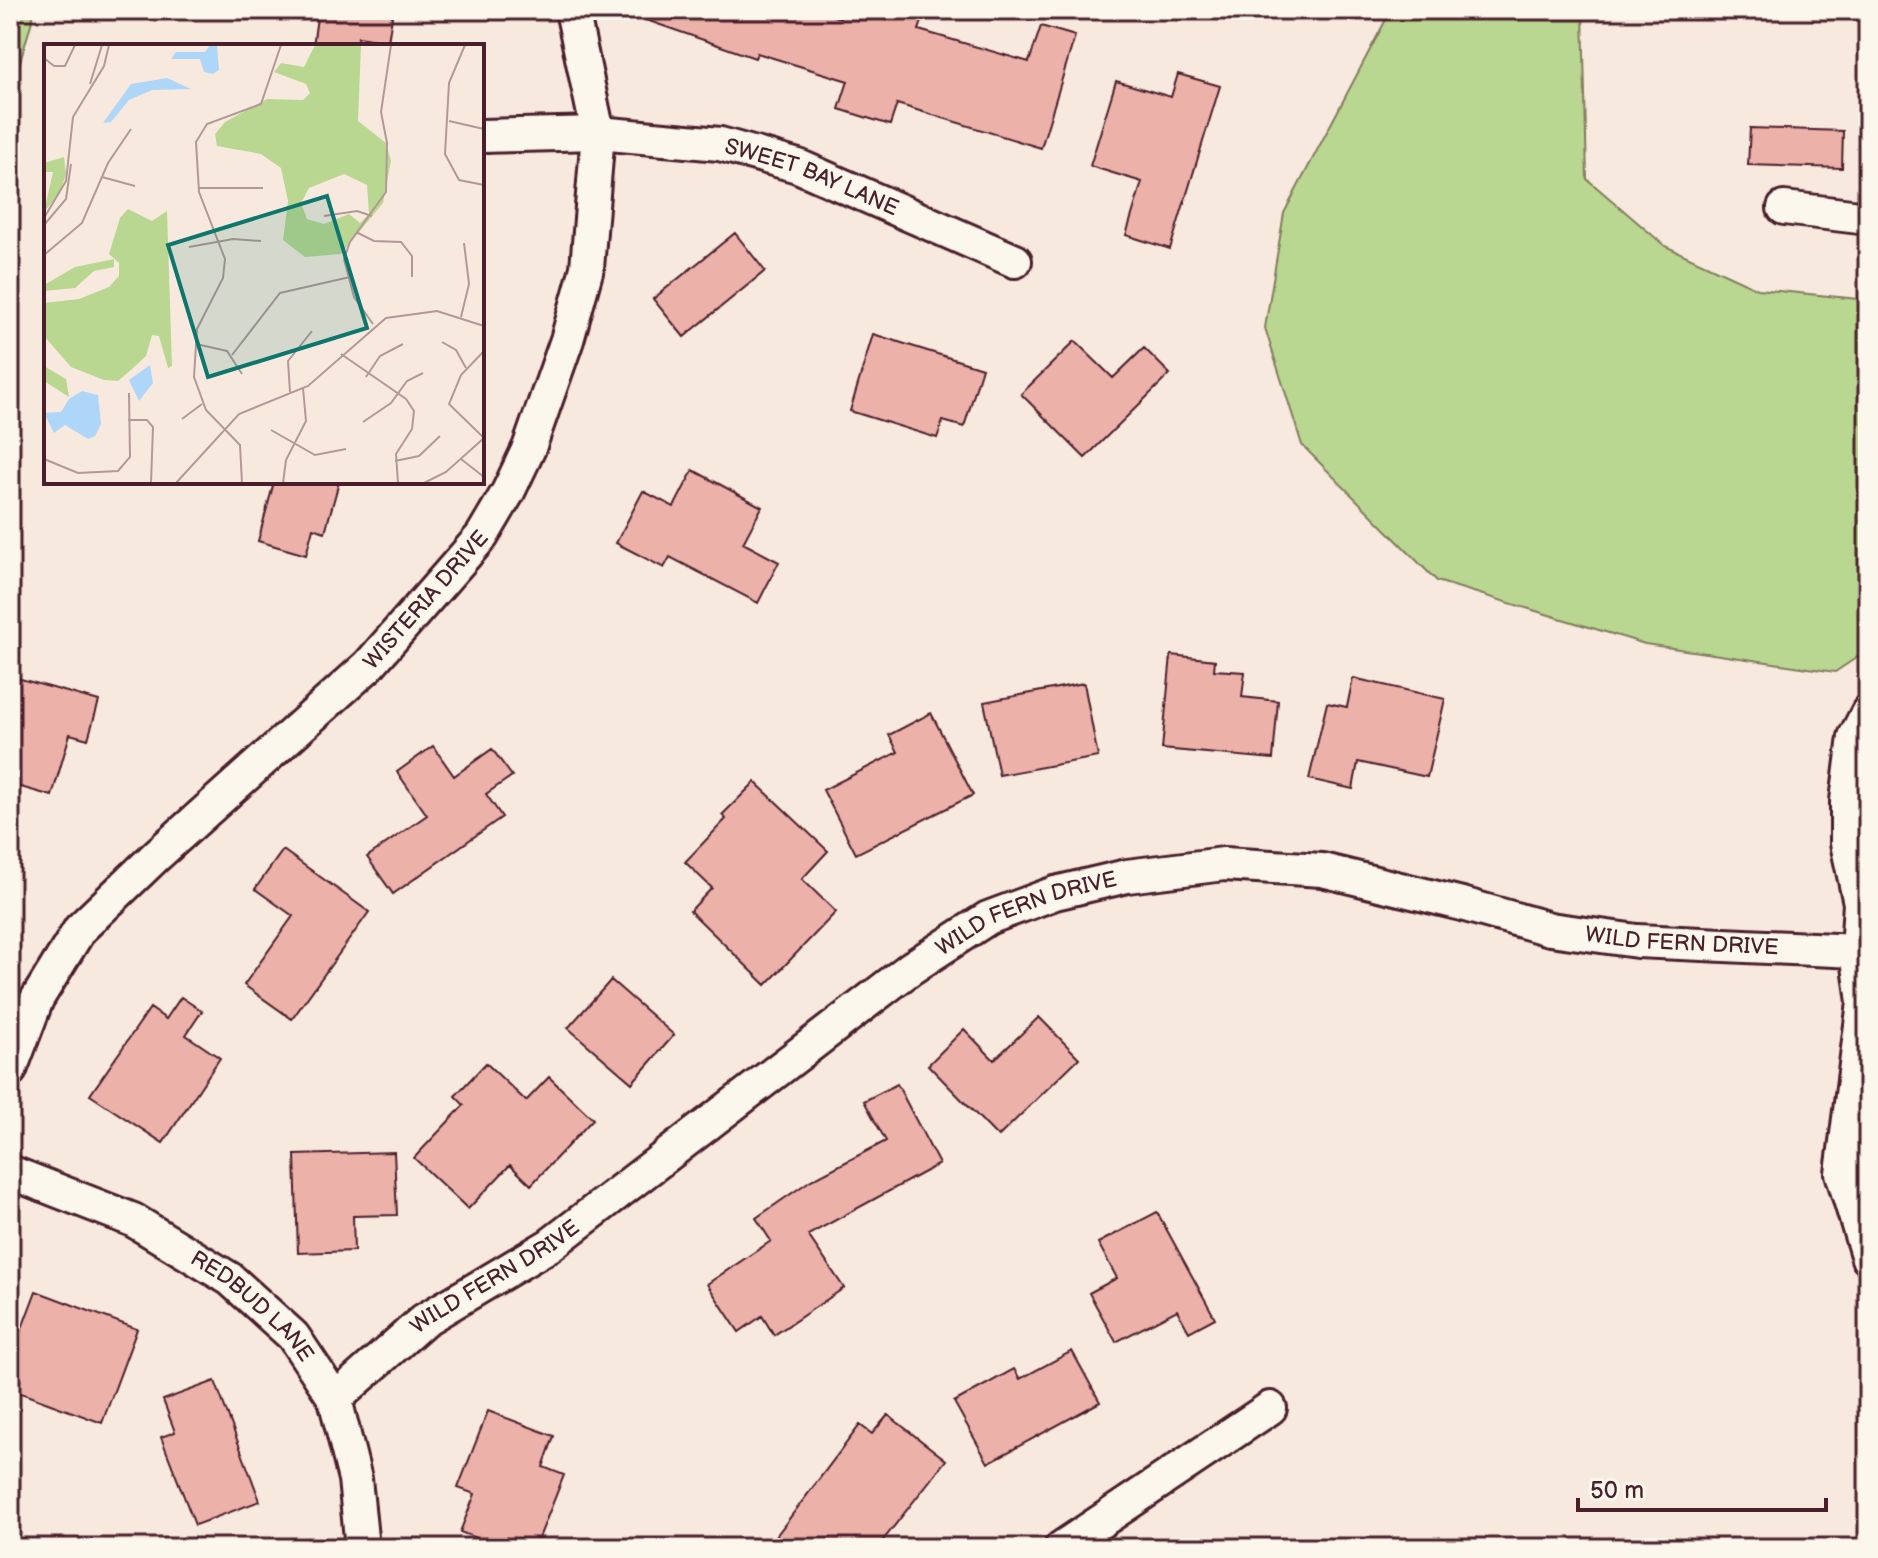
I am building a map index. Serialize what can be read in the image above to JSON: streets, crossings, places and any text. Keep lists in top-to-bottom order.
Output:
{
  "streets": {
    "street": [
      "SWEET BAY LANE",
      "WISTERIA DRIVE",
      "WILD FERN DRIVE",
      "REDBUD LANE"
    ]
  },
  "crossings": [
    ["SWEET BAY LANE", "WISTERIA DRIVE"],
    ["WILD FERN DRIVE", "REDBUD LANE"]
  ],
  "scale_bar": "50 m"
}
